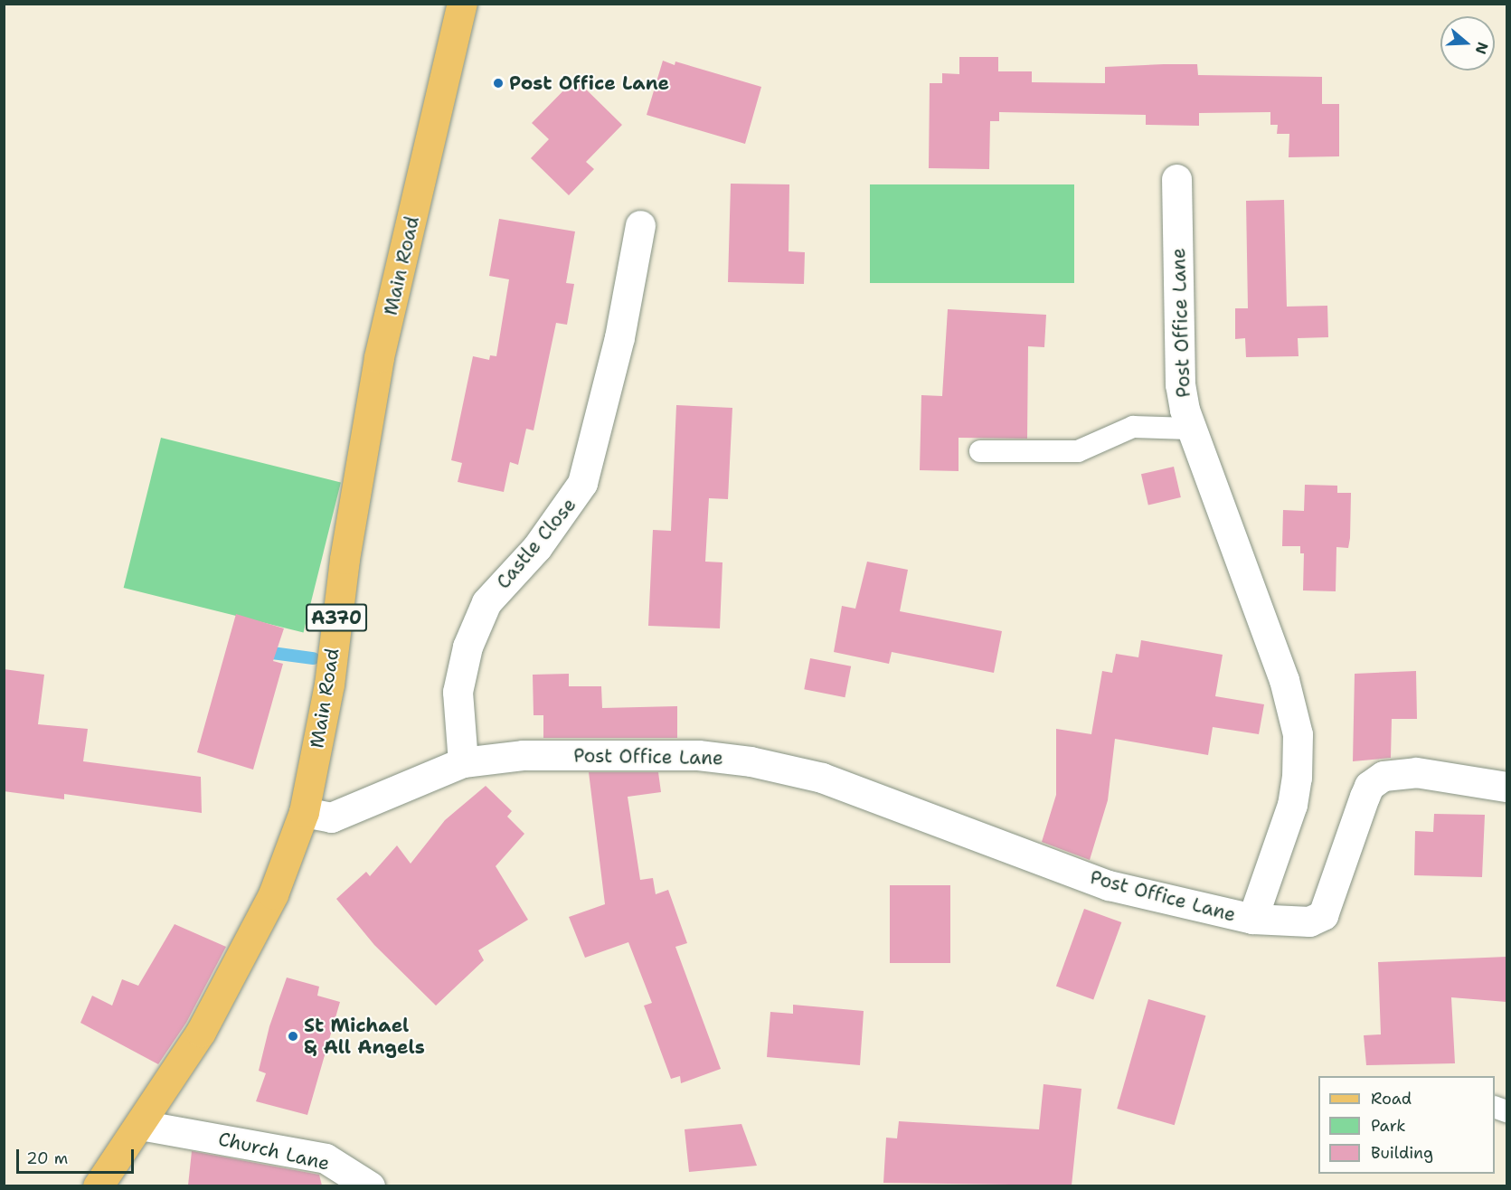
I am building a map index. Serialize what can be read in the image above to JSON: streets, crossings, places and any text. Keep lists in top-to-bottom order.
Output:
{
  "streets": {
    "main road": ["Main Road", "A370"],
    "street": ["Post Office Lane", "Castle Close", "Church Lane"]
  },
  "crossings": [
    ["Main Road", "Post Office Lane"],
    ["Main Road", "Church Lane"],
    ["Post Office Lane", "Castle Close"]
  ],
  "places": ["Post Office Lane", "St Michael & All Angels"],
  "legend": ["Road", "Park", "Building"],
  "scale_bar": "20 m",
  "north": "right"
}
